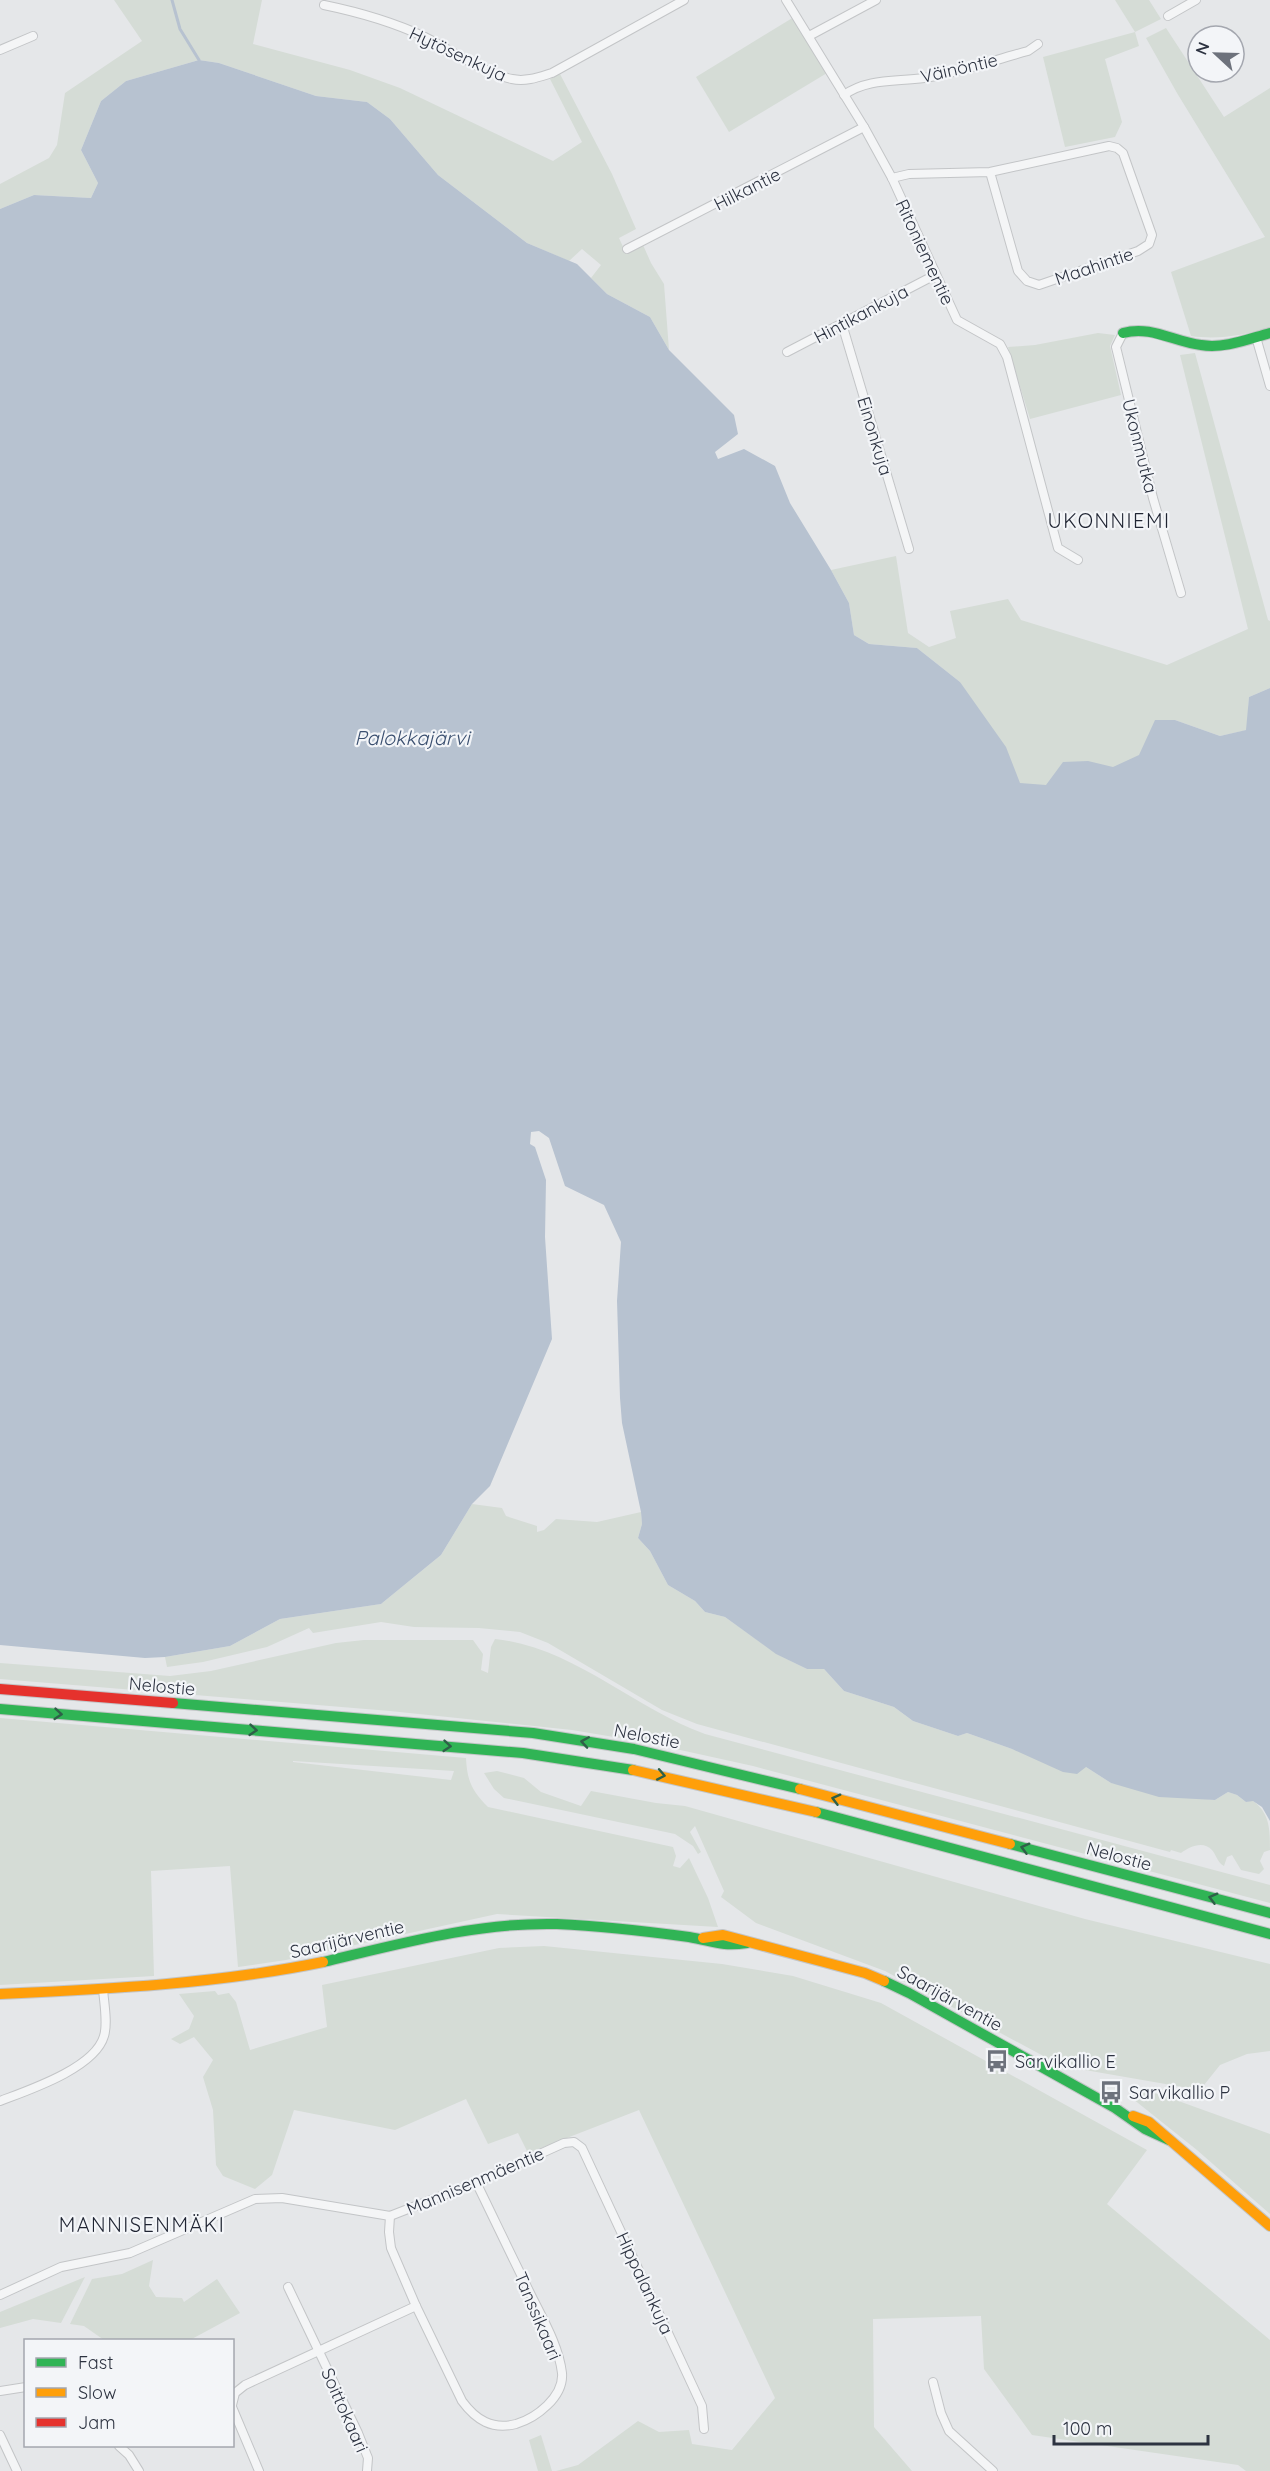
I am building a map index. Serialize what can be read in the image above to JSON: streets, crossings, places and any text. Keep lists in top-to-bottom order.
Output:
{
  "streets": {
    "main road": ["Nelostie", "Saarijärventie"],
    "street": [
      "Hytösenkuja",
      "Väinöntie",
      "Hilkantie",
      "Ritoniementie",
      "Maahintie",
      "Hintikankuja",
      "Einonkuja",
      "Ukonmutka",
      "Mannisenmäentie",
      "Hippalankuja",
      "Tanssikaari",
      "Soittokaari"
    ]
  },
  "crossings": [
    ["Väinöntie", "Ritoniementie"],
    ["Hilkantie", "Ritoniementie"],
    ["Ritoniementie", "Maahintie"],
    ["Ritoniementie", "Hintikankuja"],
    ["Hintikankuja", "Einonkuja"],
    ["Mannisenmäentie", "Hippalankuja"],
    ["Mannisenmäentie", "Tanssikaari"],
    ["Tanssikaari", "Soittokaari"]
  ],
  "districts": ["UKONNIEMI", "MANNISENMÄKI"],
  "water": ["Palokkajärvi"],
  "places": {
    "bus stop": ["Sarvikallio E", "Sarvikallio P"]
  },
  "legend": ["Fast", "Slow", "Jam"],
  "scale_bar": "100 m",
  "north": "left"
}
